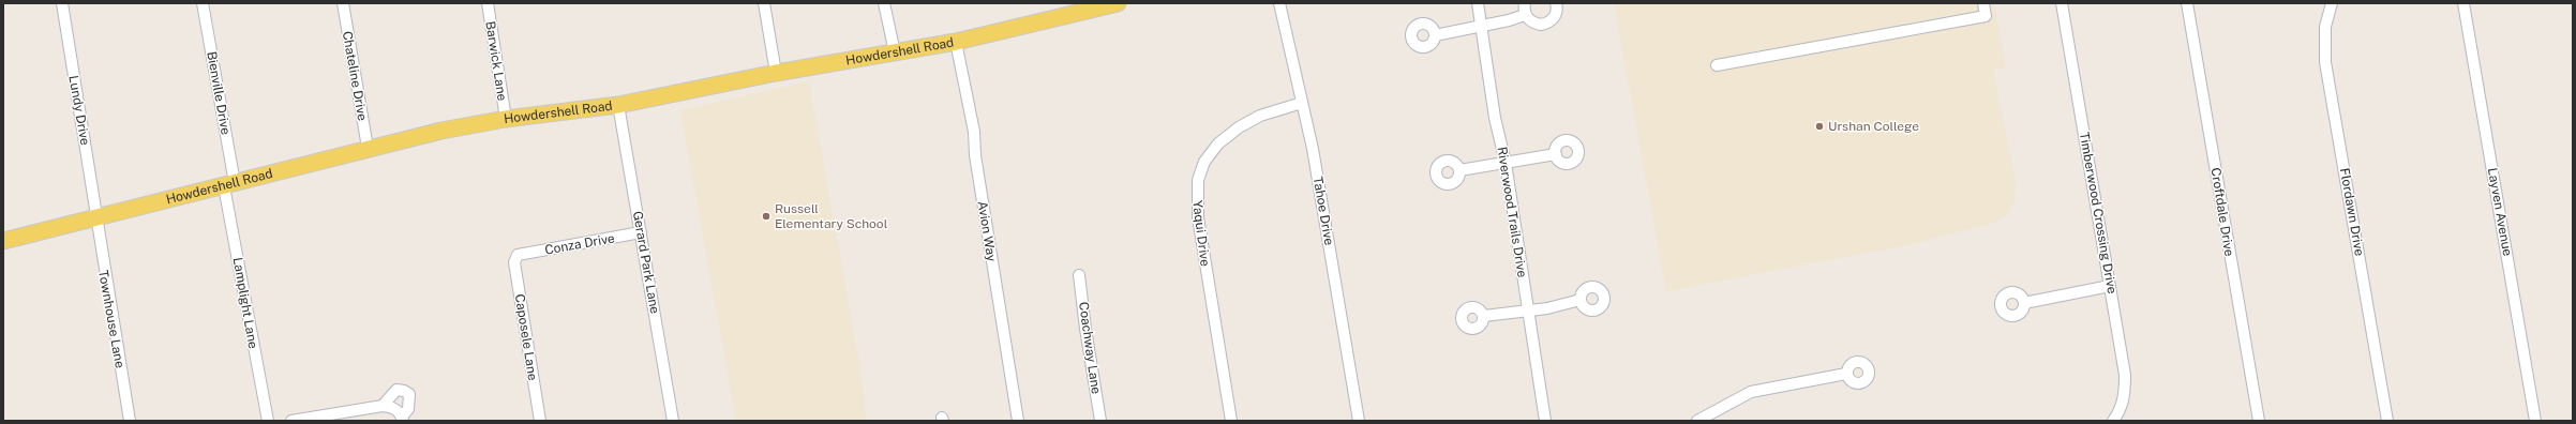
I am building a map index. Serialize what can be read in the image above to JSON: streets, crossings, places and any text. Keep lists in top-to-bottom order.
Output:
{
  "streets": {
    "main road": ["Howdershell Road"],
    "street": [
      "Barwick Lane",
      "Chateline Drive",
      "Bienville Drive",
      "Lundy Drive",
      "Tahoe Drive",
      "Riverwood Trails Drive",
      "Croftdale Drive",
      "Flordawn Drive",
      "Layven Avenue",
      "Timberwood Crossing Drive",
      "Avion Way",
      "Yaqui Drive",
      "Conza Drive",
      "Gerard Park Lane",
      "Lamplight Lane",
      "Townhouse Lane",
      "Caposele Lane",
      "Coachway Lane"
    ]
  },
  "crossings": [
    ["Howdershell Road", "Barwick Lane"],
    ["Howdershell Road", "Chateline Drive"],
    ["Howdershell Road", "Bienville Drive"],
    ["Howdershell Road", "Lundy Drive"],
    ["Howdershell Road", "Avion Way"],
    ["Howdershell Road", "Gerard Park Lane"],
    ["Howdershell Road", "Lamplight Lane"],
    ["Howdershell Road", "Townhouse Lane"],
    ["Bienville Drive", "Lamplight Lane"],
    ["Lundy Drive", "Townhouse Lane"],
    ["Tahoe Drive", "Yaqui Drive"],
    ["Conza Drive", "Gerard Park Lane"],
    ["Conza Drive", "Caposele Lane"]
  ],
  "places": ["Urshan College", "Russell Elementary School"]
}
